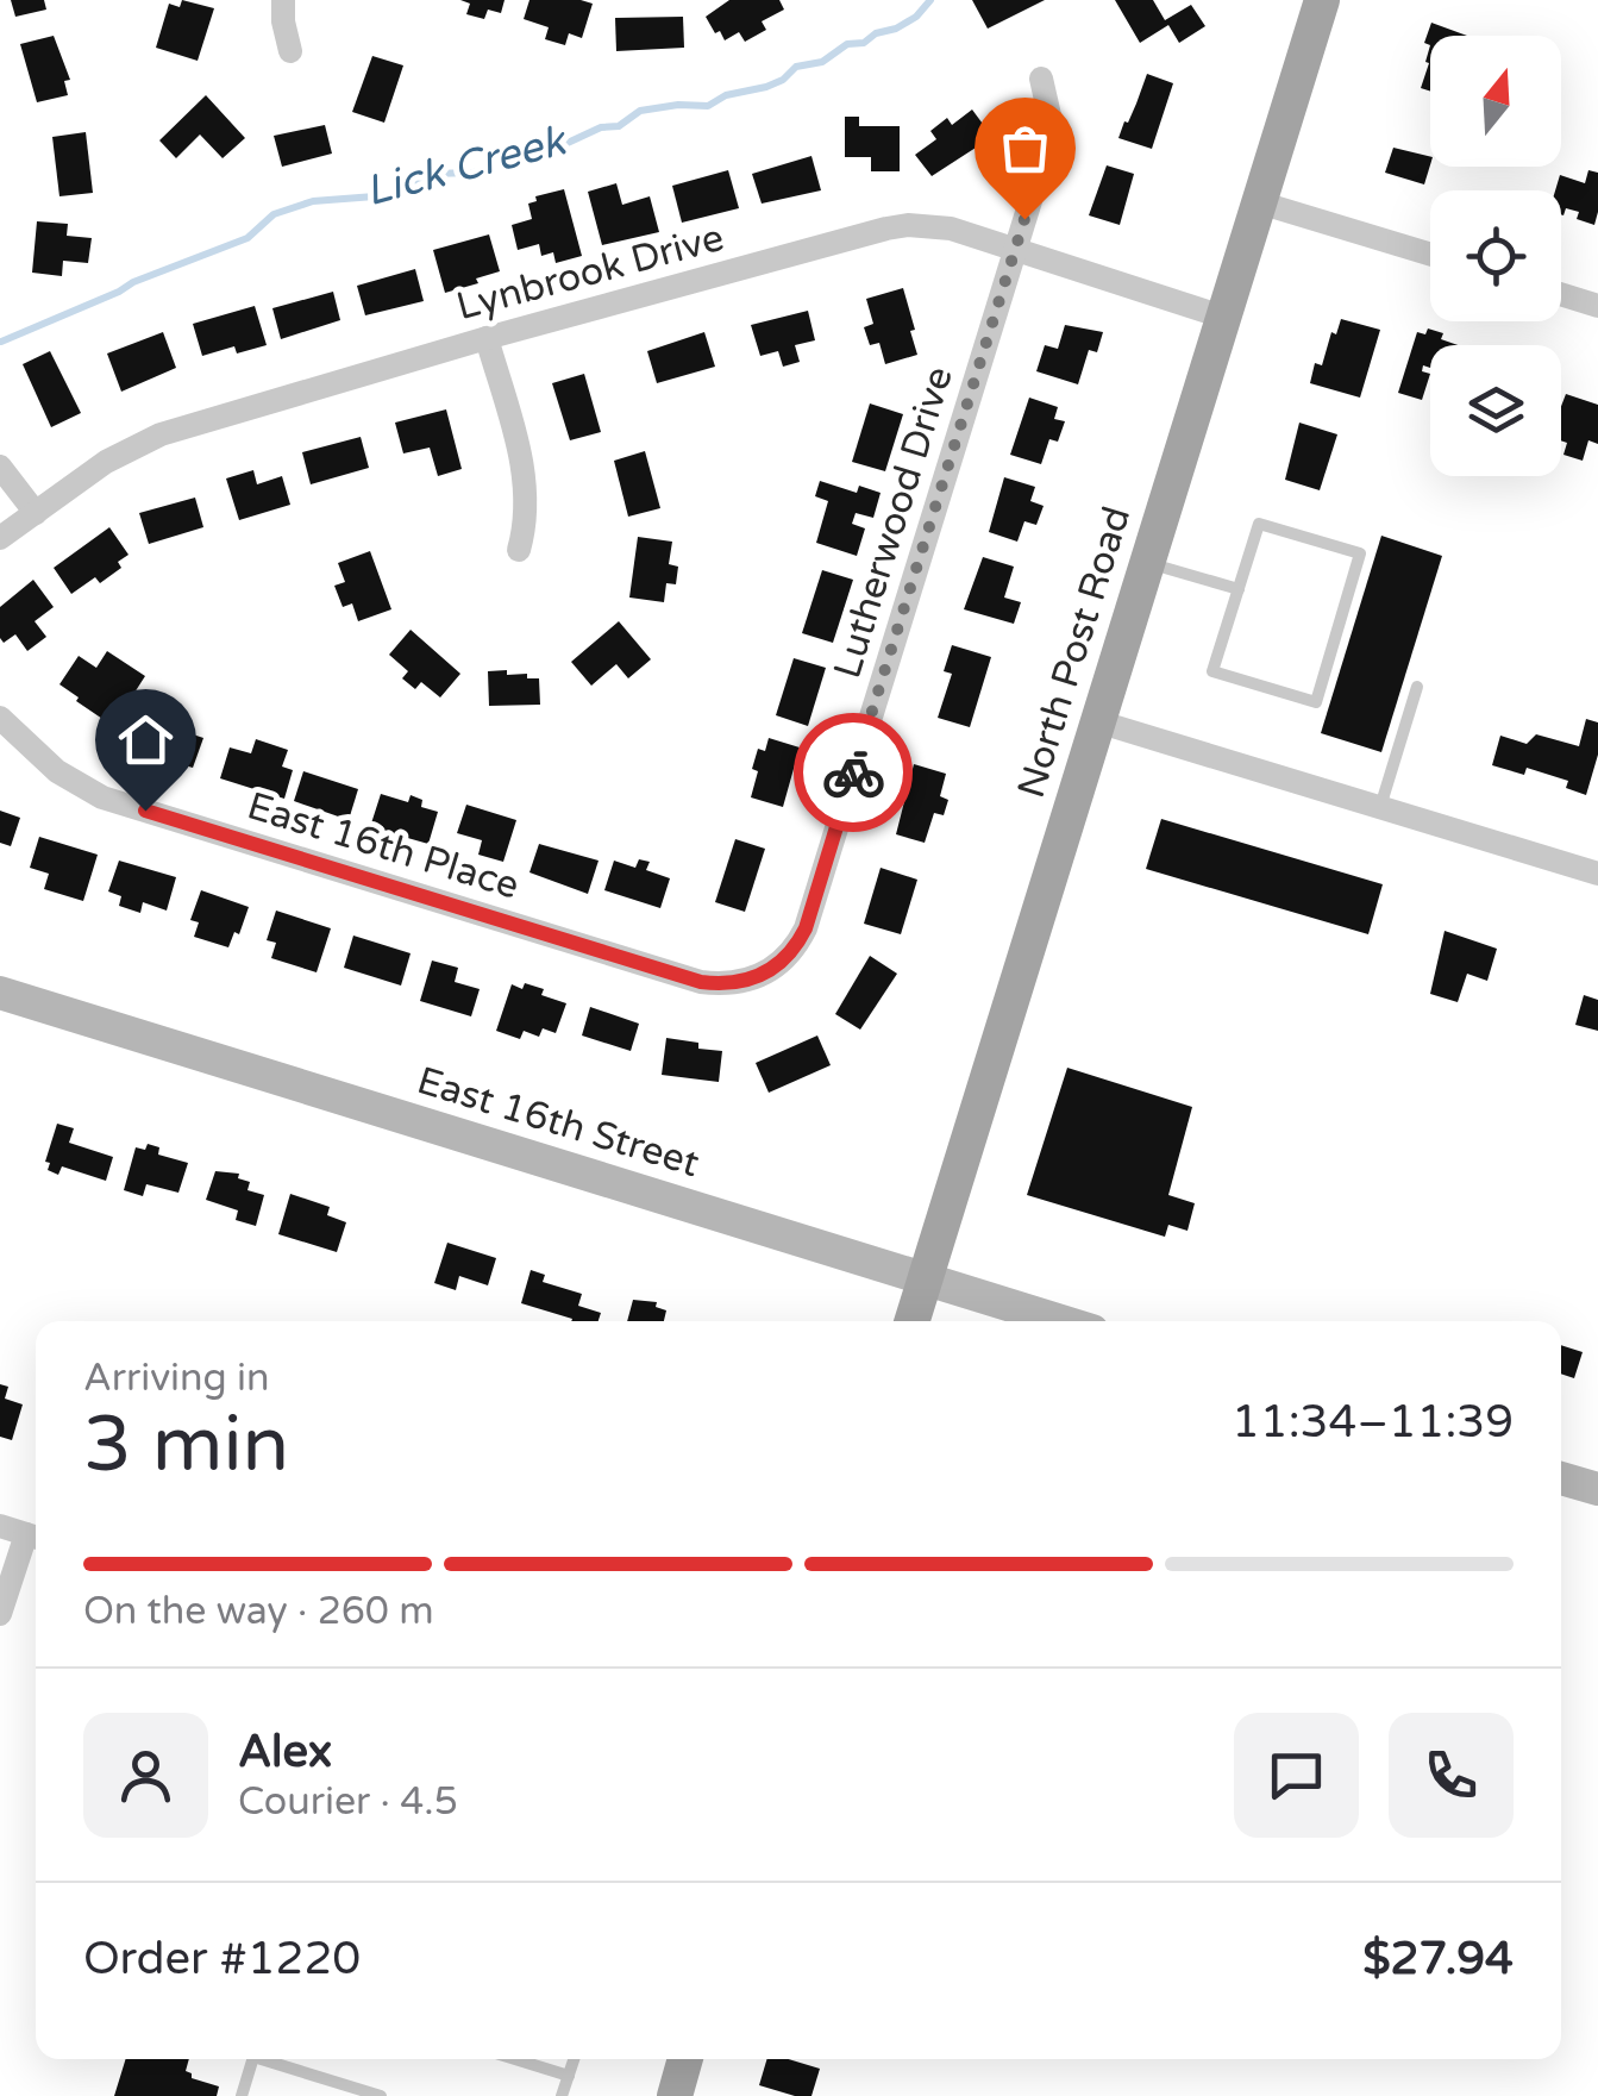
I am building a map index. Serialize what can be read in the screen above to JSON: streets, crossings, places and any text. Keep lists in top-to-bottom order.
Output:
{
  "streets": {
    "main road": ["North Post Road"],
    "street": [
      "Lynbrook Drive",
      "Lutherwood Drive",
      "East 16th Place",
      "East 16th Street"
    ]
  },
  "crossings": [
    ["Lynbrook Drive", "Lutherwood Drive"],
    ["Lynbrook Drive", "North Post Road"],
    ["Lutherwood Drive", "East 16th Place"],
    ["North Post Road", "East 16th Street"]
  ],
  "water": ["Lick Creek"],
  "north": "top",
  "page": {
    "heading": ["3 min", "Arriving in", "11:34–11:39"],
    "panel": [
      "Alex",
      "Courier · 4.5",
      "Order #1220",
      "$27.94"
    ],
    "bar": "On the way · 260 m"
  }
}
